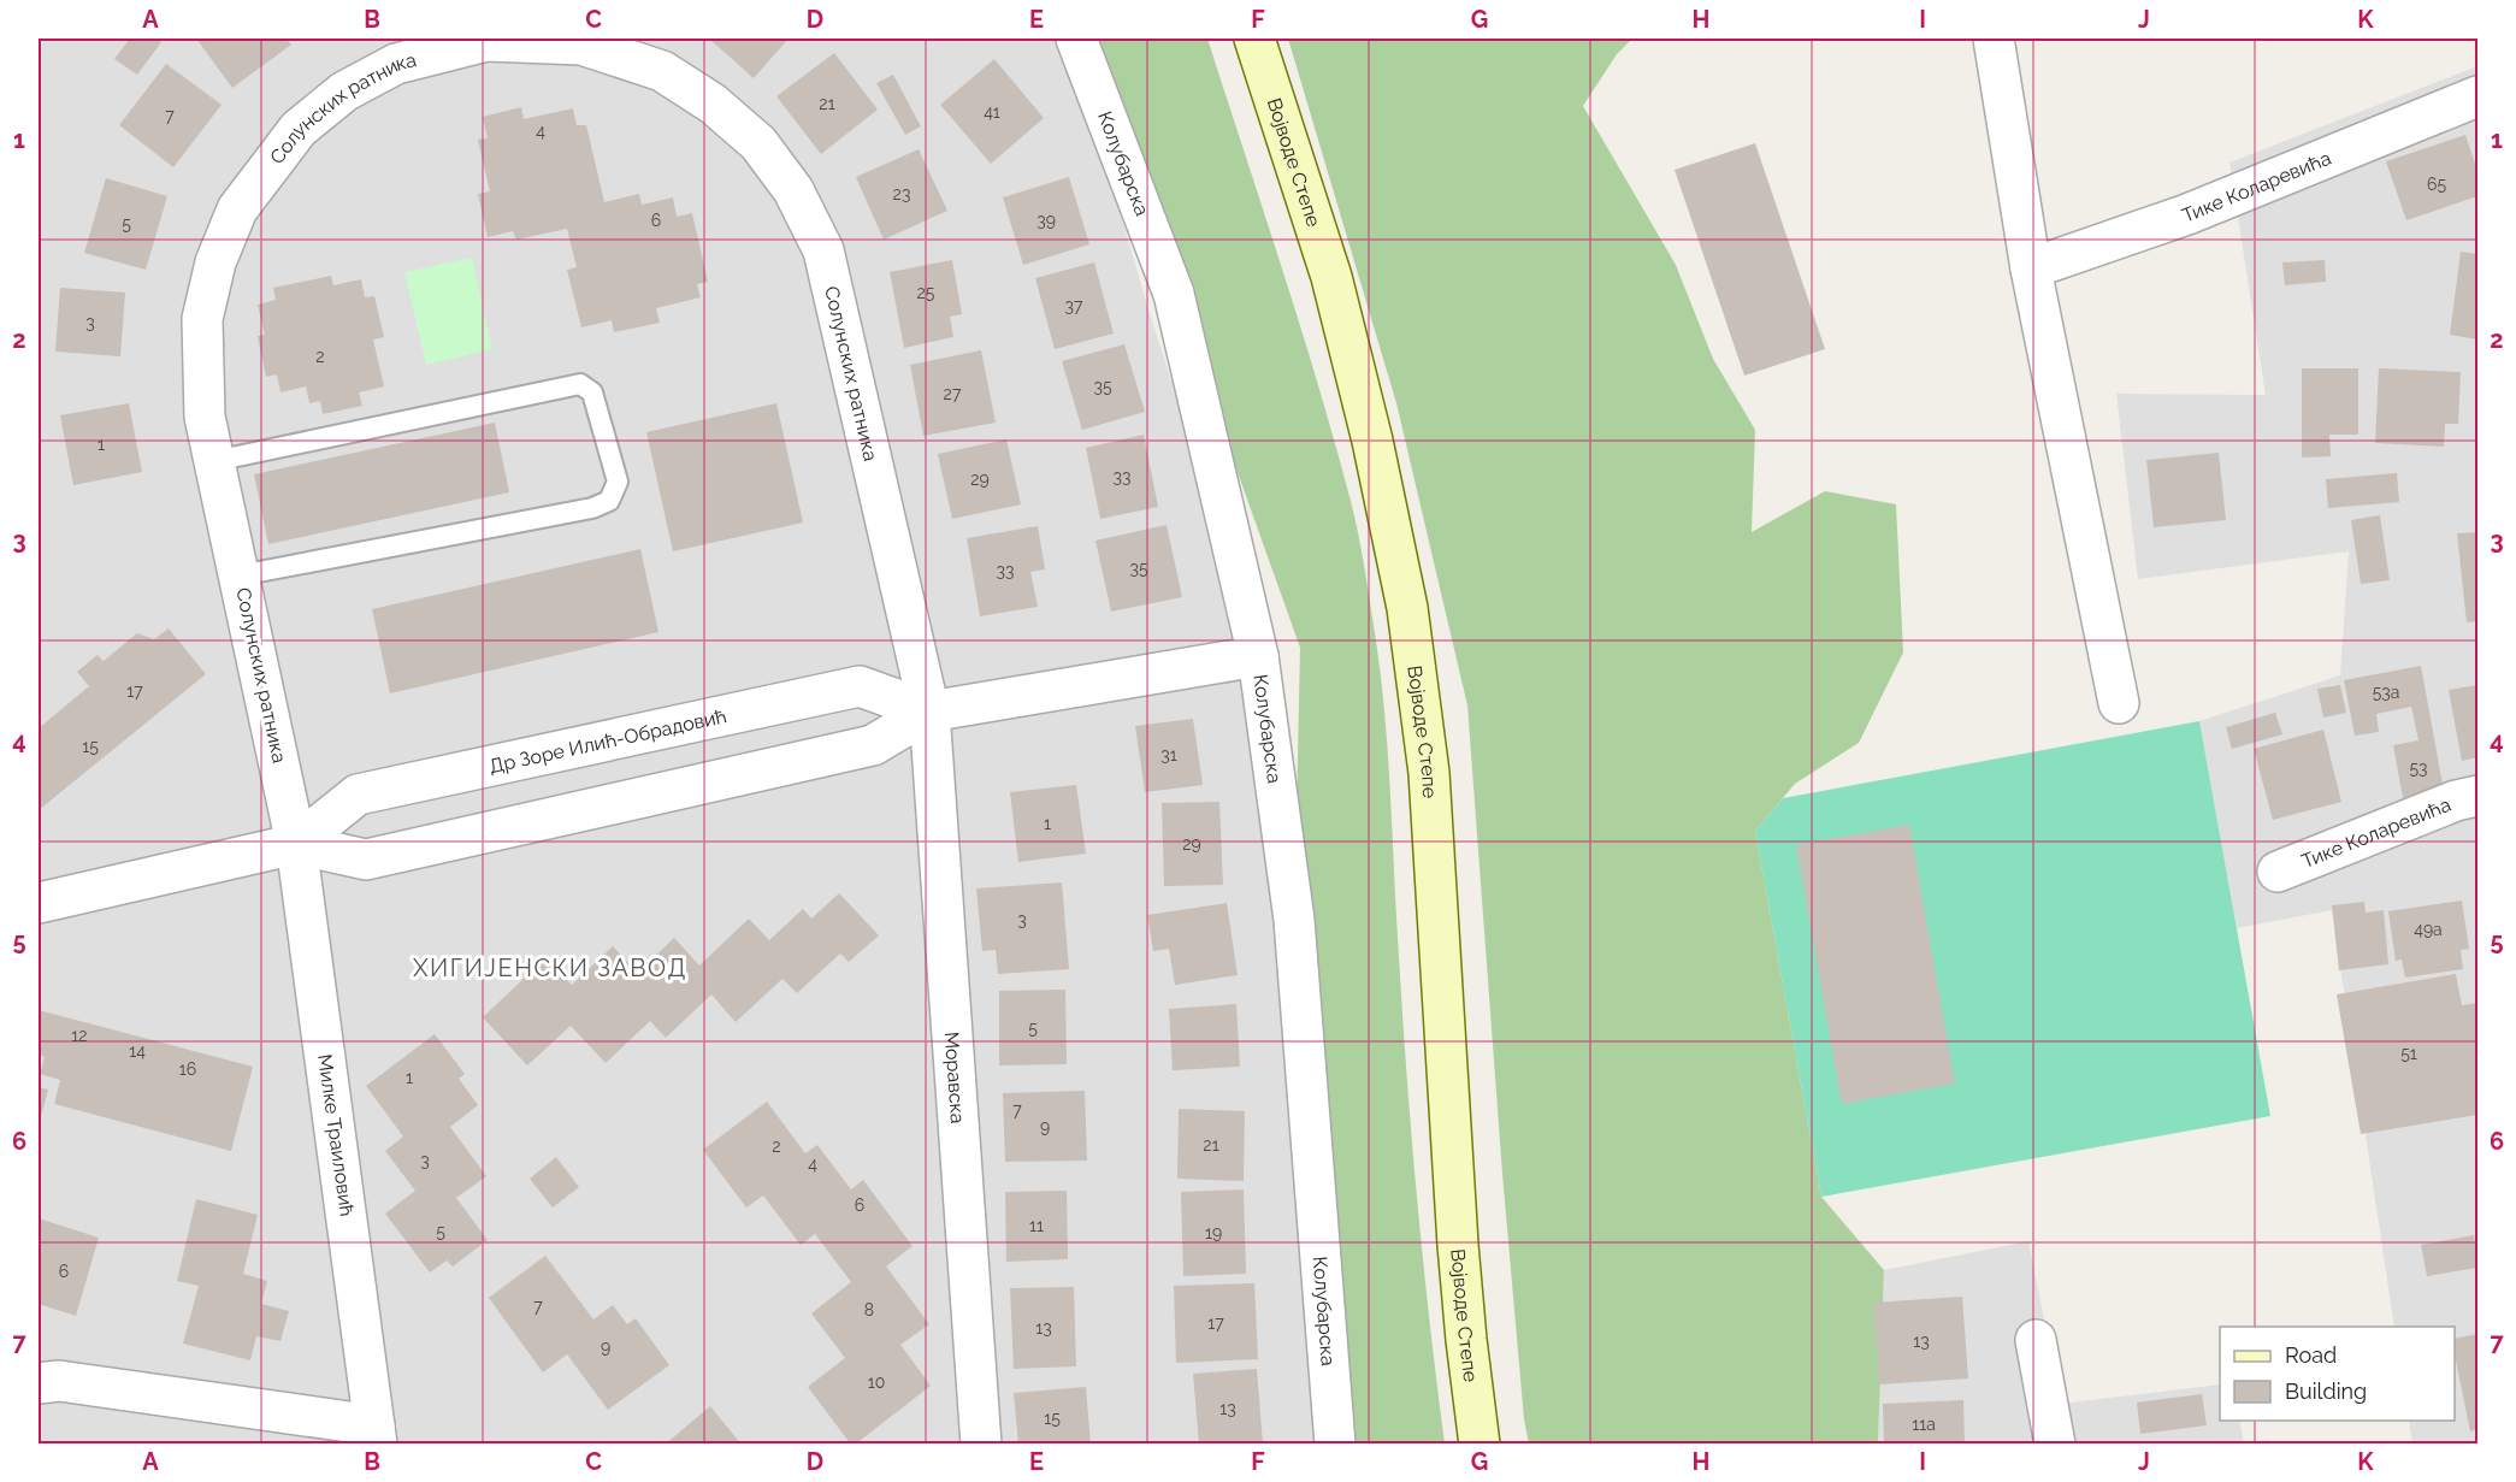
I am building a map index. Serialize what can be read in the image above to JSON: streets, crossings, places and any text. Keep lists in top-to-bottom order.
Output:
{
  "streets": {
    "street": [
      "Солунских ратника",
      "Војводе Степе",
      "Колубарска",
      "Тике Коларевића",
      "Др Зоре Илић-Обрадовић",
      "Моравска",
      "Милке Траиловић"
    ]
  },
  "crossings": [
    ["Солунских ратника", "Др Зоре Илић-Обрадовић"],
    ["Солунских ратника", "Моравска"],
    ["Солунских ратника", "Милке Траиловић"],
    ["Колубарска", "Др Зоре Илић-Обрадовић"],
    ["Др Зоре Илић-Обрадовић", "Моравска"],
    ["Др Зоре Илић-Обрадовић", "Милке Траиловић"]
  ],
  "districts": ["ХИГИЈЕНСКИ ЗАВОД"],
  "house_numbers": [
    "21",
    "41",
    "7",
    "4",
    "65",
    "23",
    "6",
    "39",
    "5",
    "25",
    "37",
    "3",
    "2",
    "35",
    "27",
    "1",
    "33",
    "29",
    "35",
    "33",
    "17",
    "53a",
    "15",
    "31",
    "53",
    "1",
    "29",
    "3",
    "49a",
    "5",
    "12",
    "14",
    "51",
    "16",
    "1",
    "7",
    "9",
    "21",
    "2",
    "3",
    "4",
    "6",
    "11",
    "5",
    "19",
    "6",
    "7",
    "8",
    "17",
    "13",
    "13",
    "9",
    "10",
    "13",
    "15",
    "11a"
  ],
  "legend": ["Road", "Building"],
  "grid": {
    "columns": [
      "A",
      "B",
      "C",
      "D",
      "E",
      "F",
      "G",
      "H",
      "I",
      "J",
      "K"
    ],
    "rows": [
      "1",
      "2",
      "3",
      "4",
      "5",
      "6",
      "7"
    ]
  }
}
